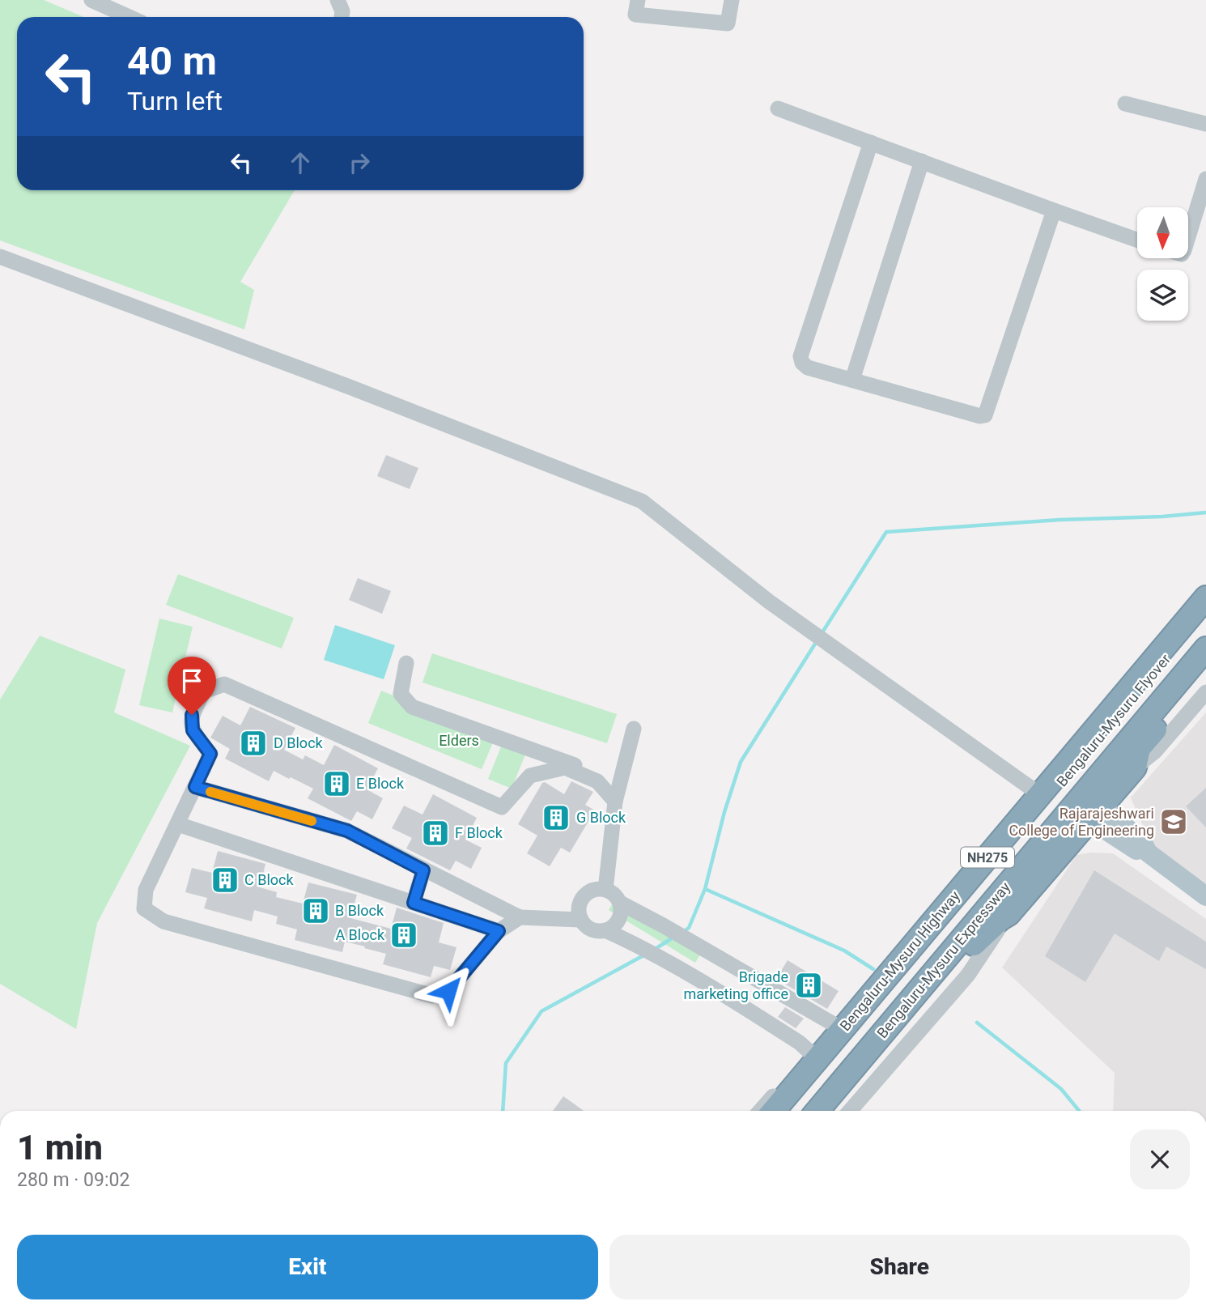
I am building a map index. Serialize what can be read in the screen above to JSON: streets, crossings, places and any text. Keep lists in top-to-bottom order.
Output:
{
  "streets": {
    "highway": [
      "Bengaluru-Mysuru Flyover",
      "NH275",
      "Bengaluru-Mysuru Expressway",
      "Bengaluru-Mysuru Highway"
    ]
  },
  "parks": ["Elders"],
  "places": {
    "building": [
      "D Block",
      "E Block",
      "G Block",
      "F Block",
      "C Block",
      "B Block",
      "A Block",
      "Brigade marketing office"
    ],
    "school or university": ["Rajarajeshwari College of Engineering"]
  },
  "north": "bottom",
  "page": {
    "turn": ["40 m", "Turn left"],
    "heading": ["1 min", "280 m · 09:02"],
    "buttons": ["Exit", "Share"]
  }
}
